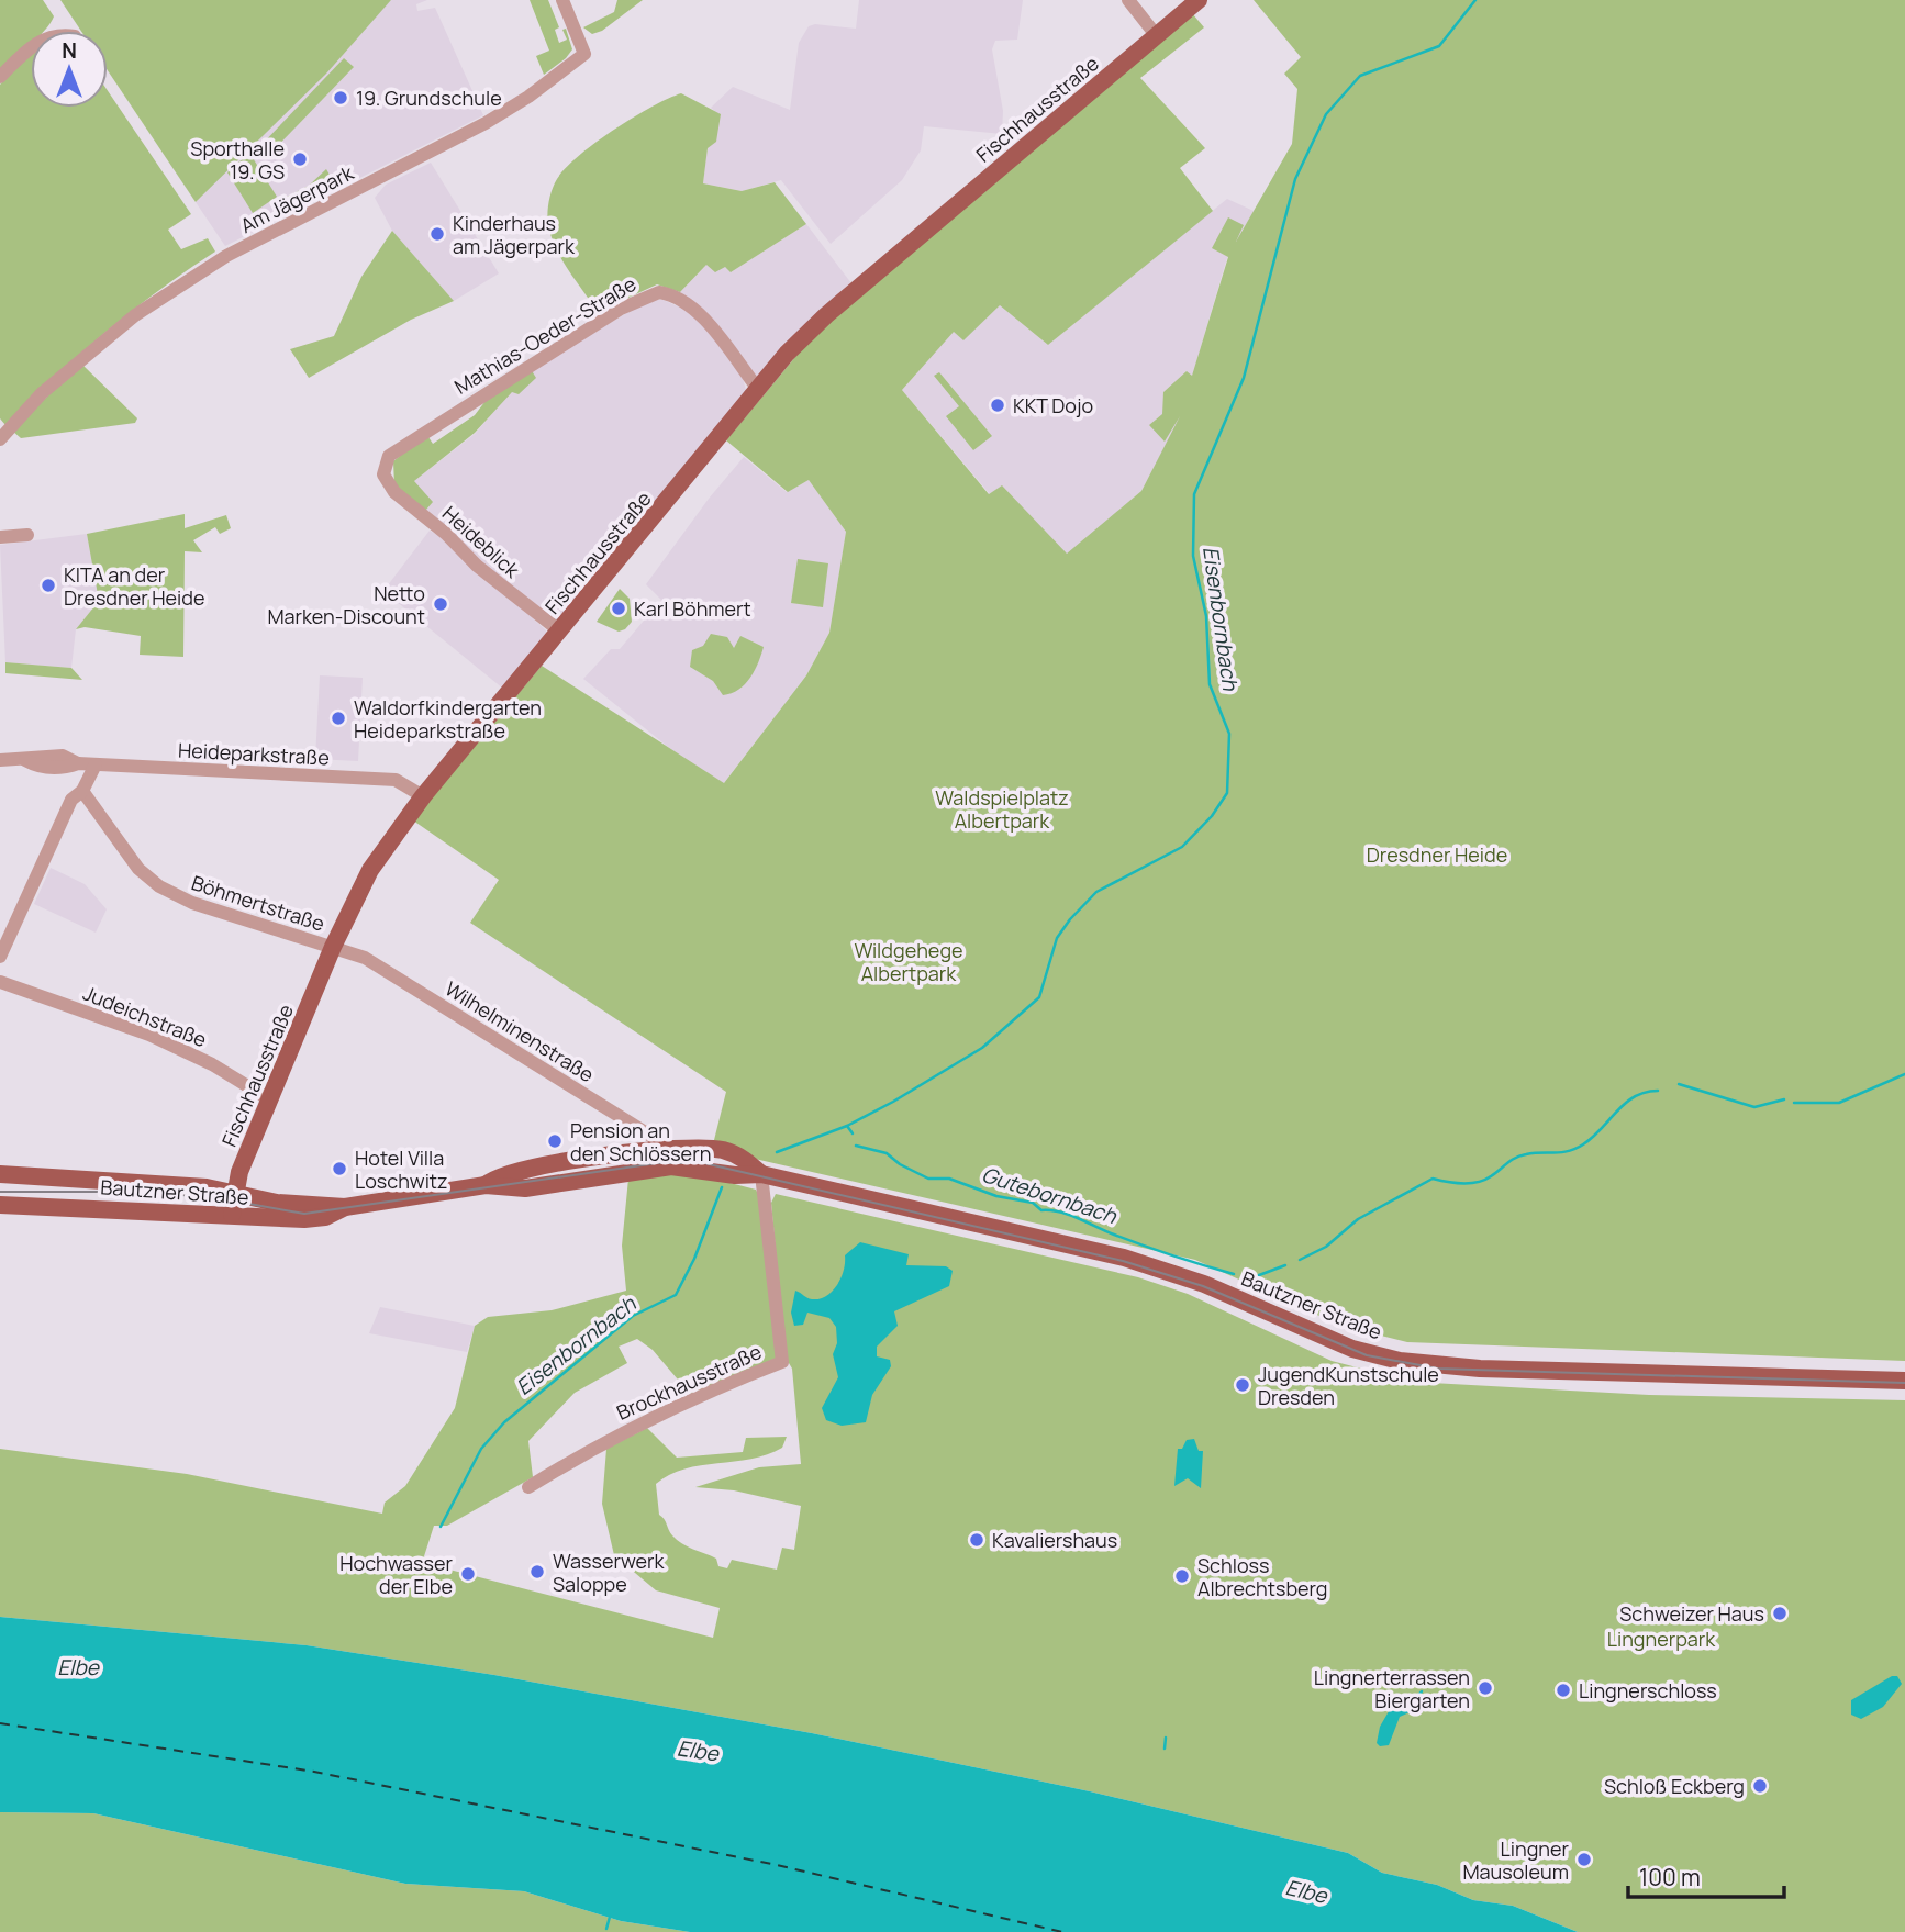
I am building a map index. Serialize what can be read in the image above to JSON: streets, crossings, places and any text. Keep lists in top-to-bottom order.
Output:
{
  "streets": {
    "main road": ["Fischhausstraße", "Bautzner Straße"],
    "street": [
      "Am Jägerpark",
      "Mathias-Oeder-Straße",
      "Heideblick",
      "Heideparkstraße",
      "Böhmertstraße",
      "Judeichstraße",
      "Wilhelminenstraße",
      "Brockhausstraße"
    ]
  },
  "crossings": [
    ["Fischhausstraße", "Mathias-Oeder-Straße"],
    ["Fischhausstraße", "Heideblick"],
    ["Fischhausstraße", "Heideparkstraße"],
    ["Fischhausstraße", "Böhmertstraße"],
    ["Fischhausstraße", "Judeichstraße"],
    ["Fischhausstraße", "Wilhelminenstraße"],
    ["Fischhausstraße", "Bautzner Straße"],
    ["Mathias-Oeder-Straße", "Heideblick"],
    ["Böhmertstraße", "Wilhelminenstraße"],
    ["Wilhelminenstraße", "Bautzner Straße"],
    ["Bautzner Straße", "Brockhausstraße"]
  ],
  "water": ["Eisenbornbach", "Gutebornbach", "Elbe"],
  "parks": [
    "Waldspielplatz Albertpark",
    "Dresdner Heide",
    "Wildgehege Albertpark",
    "Lingnerpark"
  ],
  "places": [
    "19. Grundschule",
    "Sporthalle 19. GS",
    "Kinderhaus am Jägerpark",
    "KKT Dojo",
    "KITA an der Dresdner Heide",
    "Netto Marken-Discount",
    "Karl Böhmert",
    "Waldorfkindergarten Heideparkstraße",
    "Pension an den Schlössern",
    "Hotel Villa Loschwitz",
    "JugendKunstschule Dresden",
    "Kavaliershaus",
    "Wasserwerk Saloppe",
    "Hochwasser der Elbe",
    "Schloss Albrechtsberg",
    "Schweizer Haus",
    "Lingnerterrassen Biergarten",
    "Lingnerschloss",
    "Schloß Eckberg",
    "Lingner Mausoleum"
  ],
  "scale_bar": "100 m",
  "north": "top"
}
